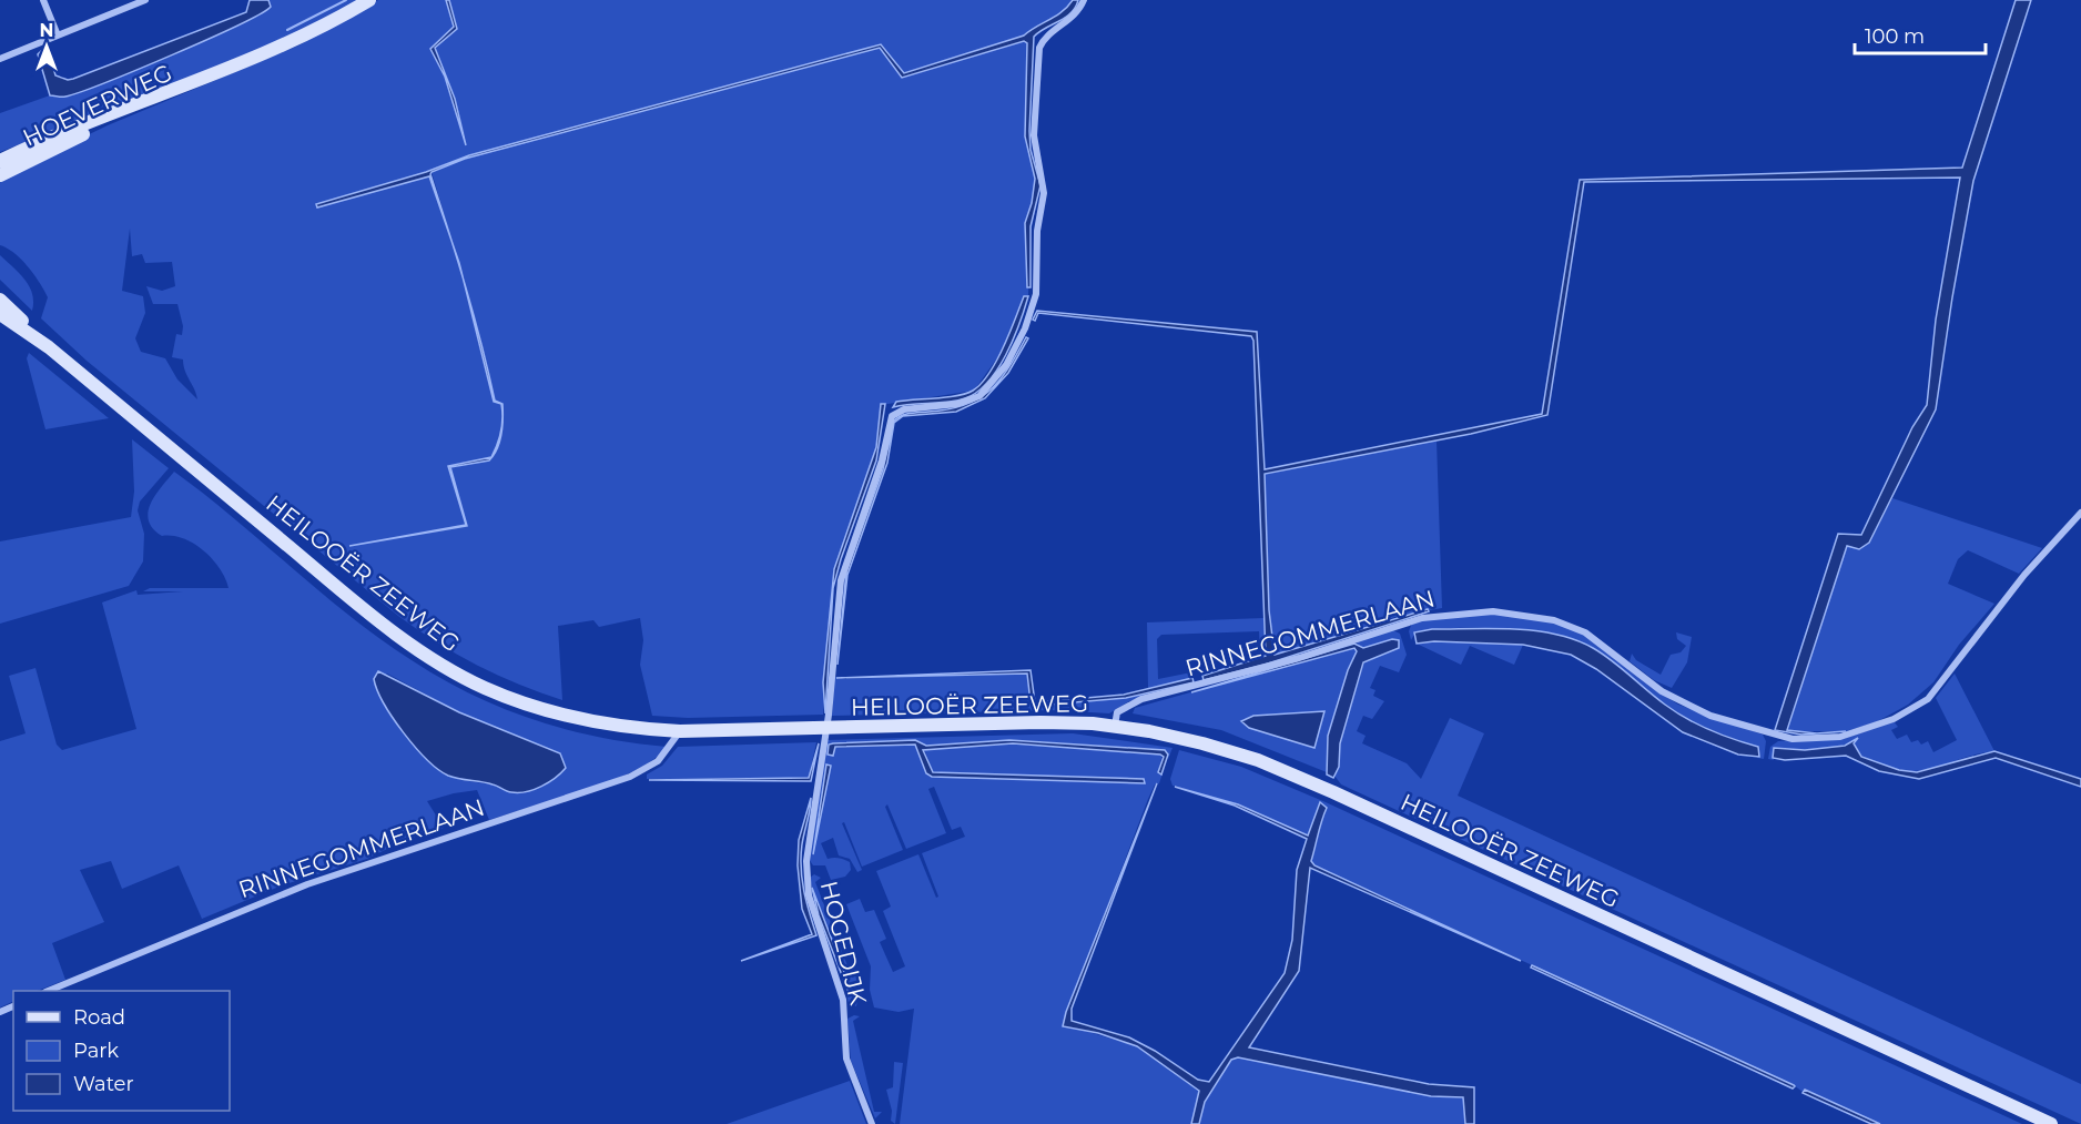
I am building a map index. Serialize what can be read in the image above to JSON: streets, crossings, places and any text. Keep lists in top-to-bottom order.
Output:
{
  "streets": {
    "street": [
      "HOEVERWEG",
      "HEILOOËR ZEEWEG",
      "RINNEGOMMERLAAN",
      "HOGEDIJK"
    ]
  },
  "crossings": [
    ["HEILOOËR ZEEWEG", "RINNEGOMMERLAAN"],
    ["HEILOOËR ZEEWEG", "HOGEDIJK"]
  ],
  "legend": ["Road", "Park", "Water"],
  "scale_bar": "100 m",
  "north": "top"
}
